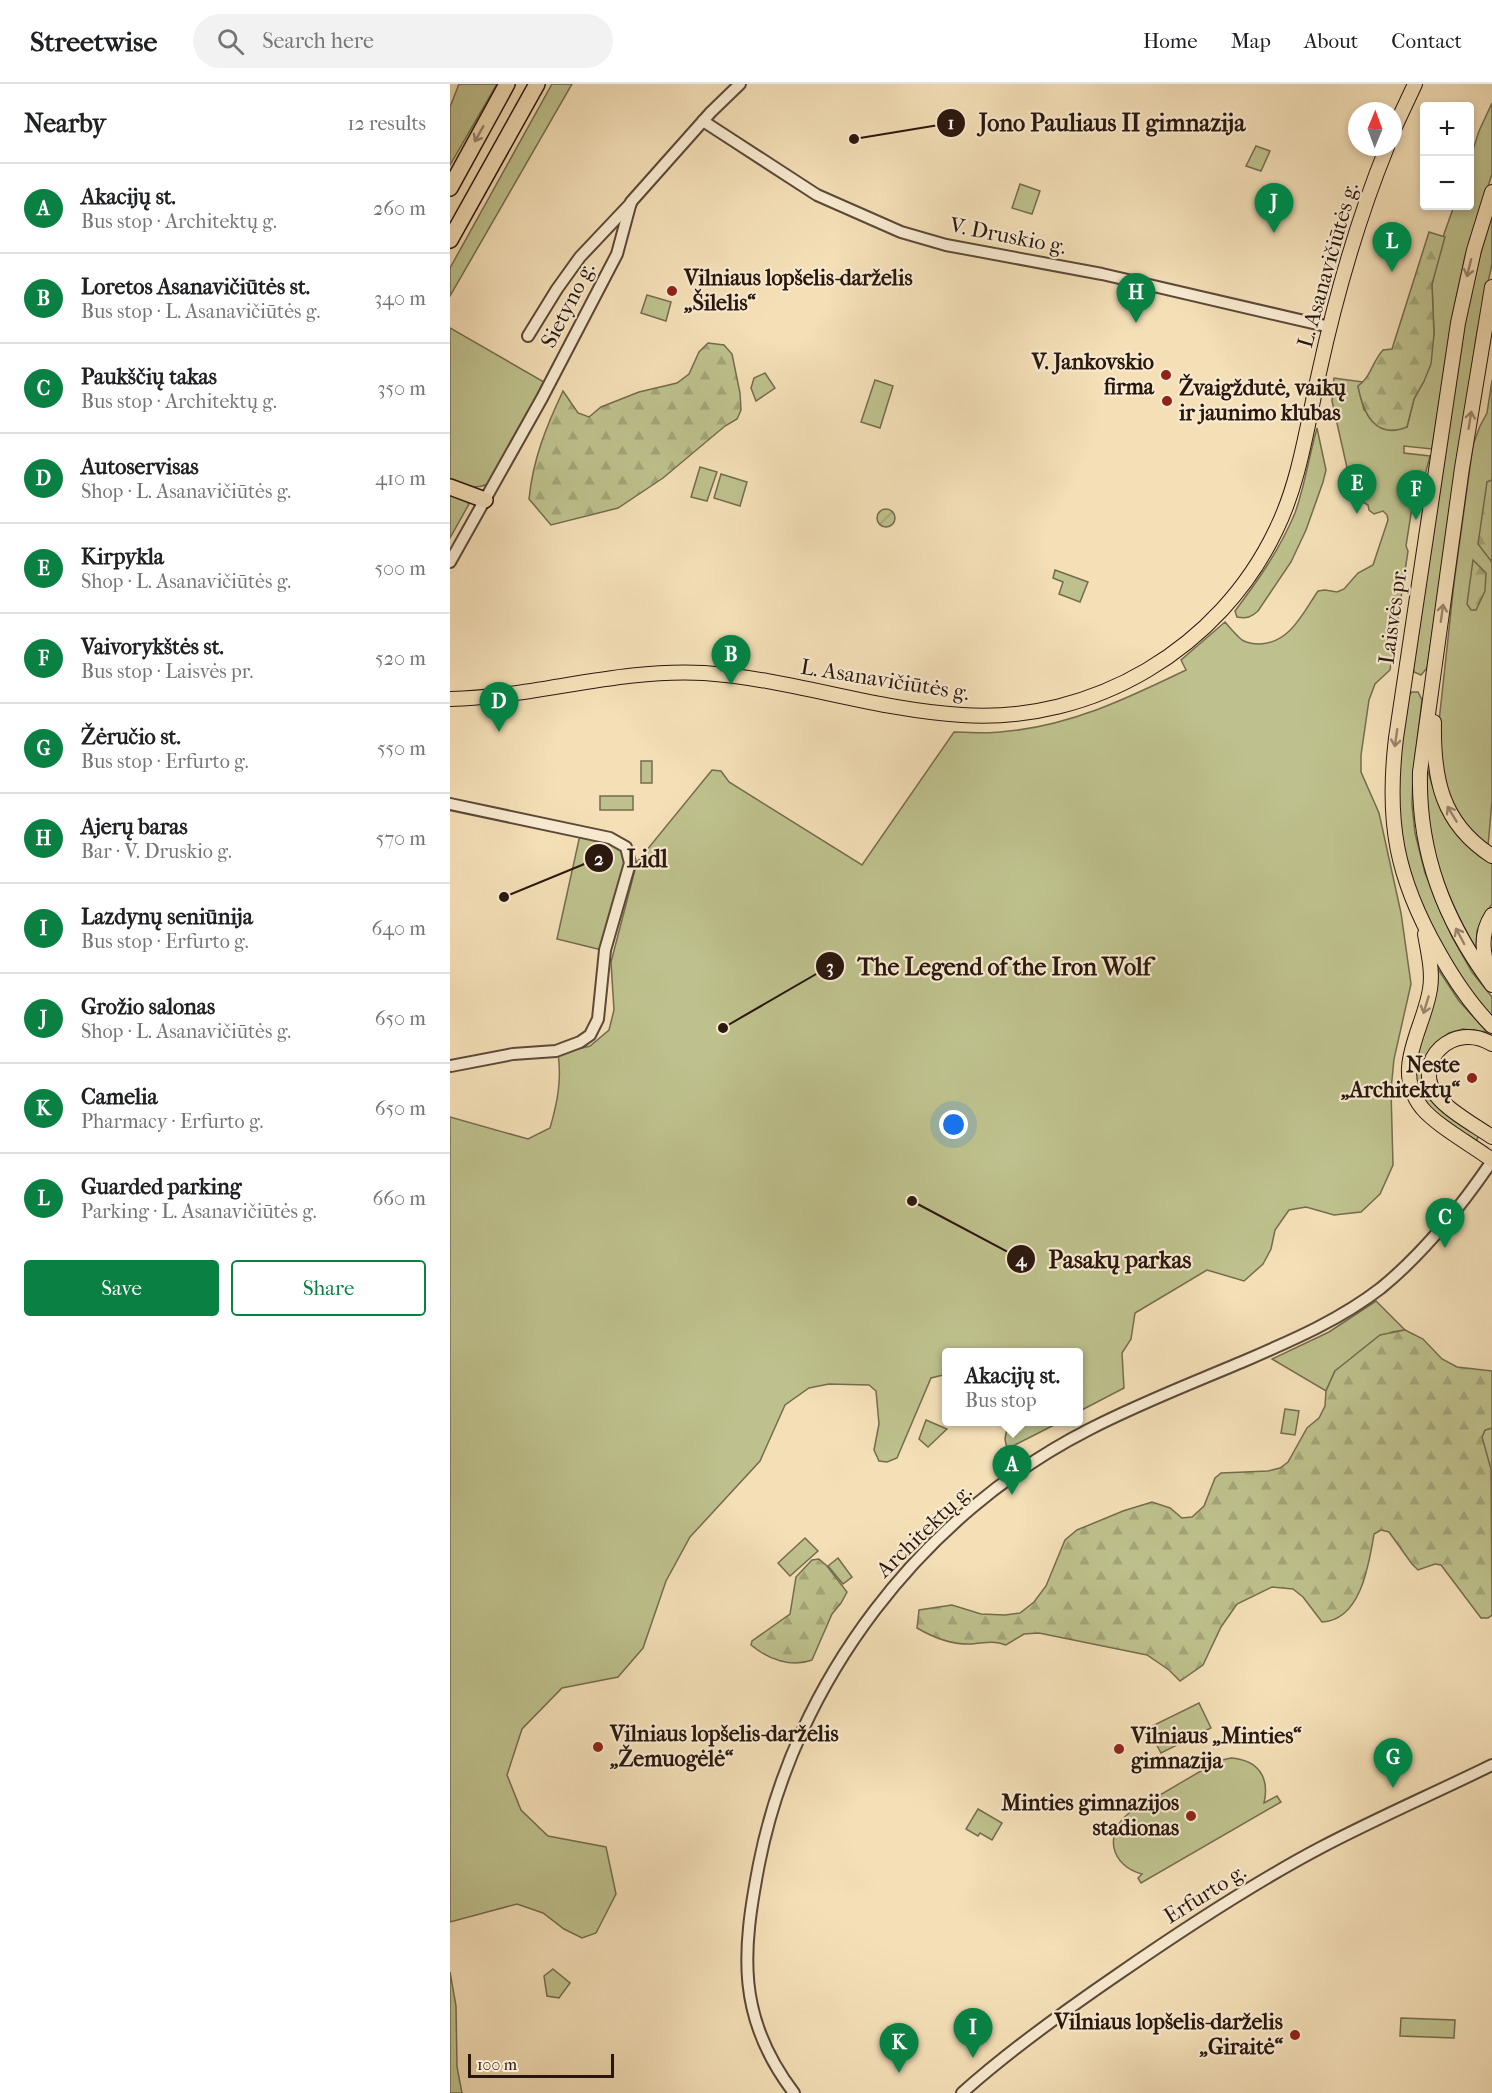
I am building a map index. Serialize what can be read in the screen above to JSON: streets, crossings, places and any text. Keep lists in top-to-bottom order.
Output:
{
  "streets": {
    "main road": ["L. Asanavičiūtės g.", "Laisvės pr."],
    "street": [
      "V. Druskio g.",
      "Sietyno g.",
      "Architektų g.",
      "Erfurto g."
    ]
  },
  "crossings": [
    ["V. Druskio g.", "L. Asanavičiūtės g."],
    ["V. Druskio g.", "Sietyno g."]
  ],
  "places": [
    "Jono Pauliaus II gimnazija",
    "Vilniaus lopšelis-darželis „Šilelis“",
    "V. Jankovskio firma",
    "Žvaigždutė, vaikų ir jaunimo klubas",
    "Lidl",
    "The Legend of the Iron Wolf",
    "Neste „Architektų“",
    "Pasakų parkas",
    "Vilniaus lopšelis-darželis „Žemuogėlė“",
    "Vilniaus „Minties“ gimnazija",
    "Minties gimnazijos stadionas",
    "Vilniaus lopšelis-darželis „Giraitė“"
  ],
  "scale_bar": "100 m",
  "north": "top",
  "page": {
    "header": "Streetwise",
    "search": "Search here",
    "nav": [
      "Home",
      "Map",
      "About",
      "Contact"
    ],
    "heading": ["Nearby", "12 results"],
    "map_buttons": ["+", "−"],
    "list": [
      {
        "mark": "A",
        "name": "Akacijų st.",
        "note": "Bus stop · Architektų g.",
        "value": "260 m"
      },
      {
        "mark": "B",
        "name": "Loretos Asanavičiūtės st.",
        "note": "Bus stop · L. Asanavičiūtės g.",
        "value": "340 m"
      },
      {
        "mark": "C",
        "name": "Paukščių takas",
        "note": "Bus stop · Architektų g.",
        "value": "350 m"
      },
      {
        "mark": "D",
        "name": "Autoservisas",
        "note": "Shop · L. Asanavičiūtės g.",
        "value": "410 m"
      },
      {
        "mark": "E",
        "name": "Kirpykla",
        "note": "Shop · L. Asanavičiūtės g.",
        "value": "500 m"
      },
      {
        "mark": "F",
        "name": "Vaivorykštės st.",
        "note": "Bus stop · Laisvės pr.",
        "value": "520 m"
      },
      {
        "mark": "G",
        "name": "Žėručio st.",
        "note": "Bus stop · Erfurto g.",
        "value": "550 m"
      },
      {
        "mark": "H",
        "name": "Ajerų baras",
        "note": "Bar · V. Druskio g.",
        "value": "570 m"
      },
      {
        "mark": "I",
        "name": "Lazdynų seniūnija",
        "note": "Bus stop · Erfurto g.",
        "value": "640 m"
      },
      {
        "mark": "J",
        "name": "Grožio salonas",
        "note": "Shop · L. Asanavičiūtės g.",
        "value": "650 m"
      },
      {
        "mark": "K",
        "name": "Camelia",
        "note": "Pharmacy · Erfurto g.",
        "value": "650 m"
      },
      {
        "mark": "L",
        "name": "Guarded parking",
        "note": "Parking · L. Asanavičiūtės g.",
        "value": "660 m"
      }
    ],
    "pins": [
      "J",
      "L",
      "H",
      "E",
      "F",
      "B",
      "D",
      "C",
      "A",
      "G",
      "I",
      "K"
    ],
    "buttons": ["Save", "Share"],
    "popup": ["Akacijų st.", "Bus stop"],
    "scale": "100 m"
  }
}
